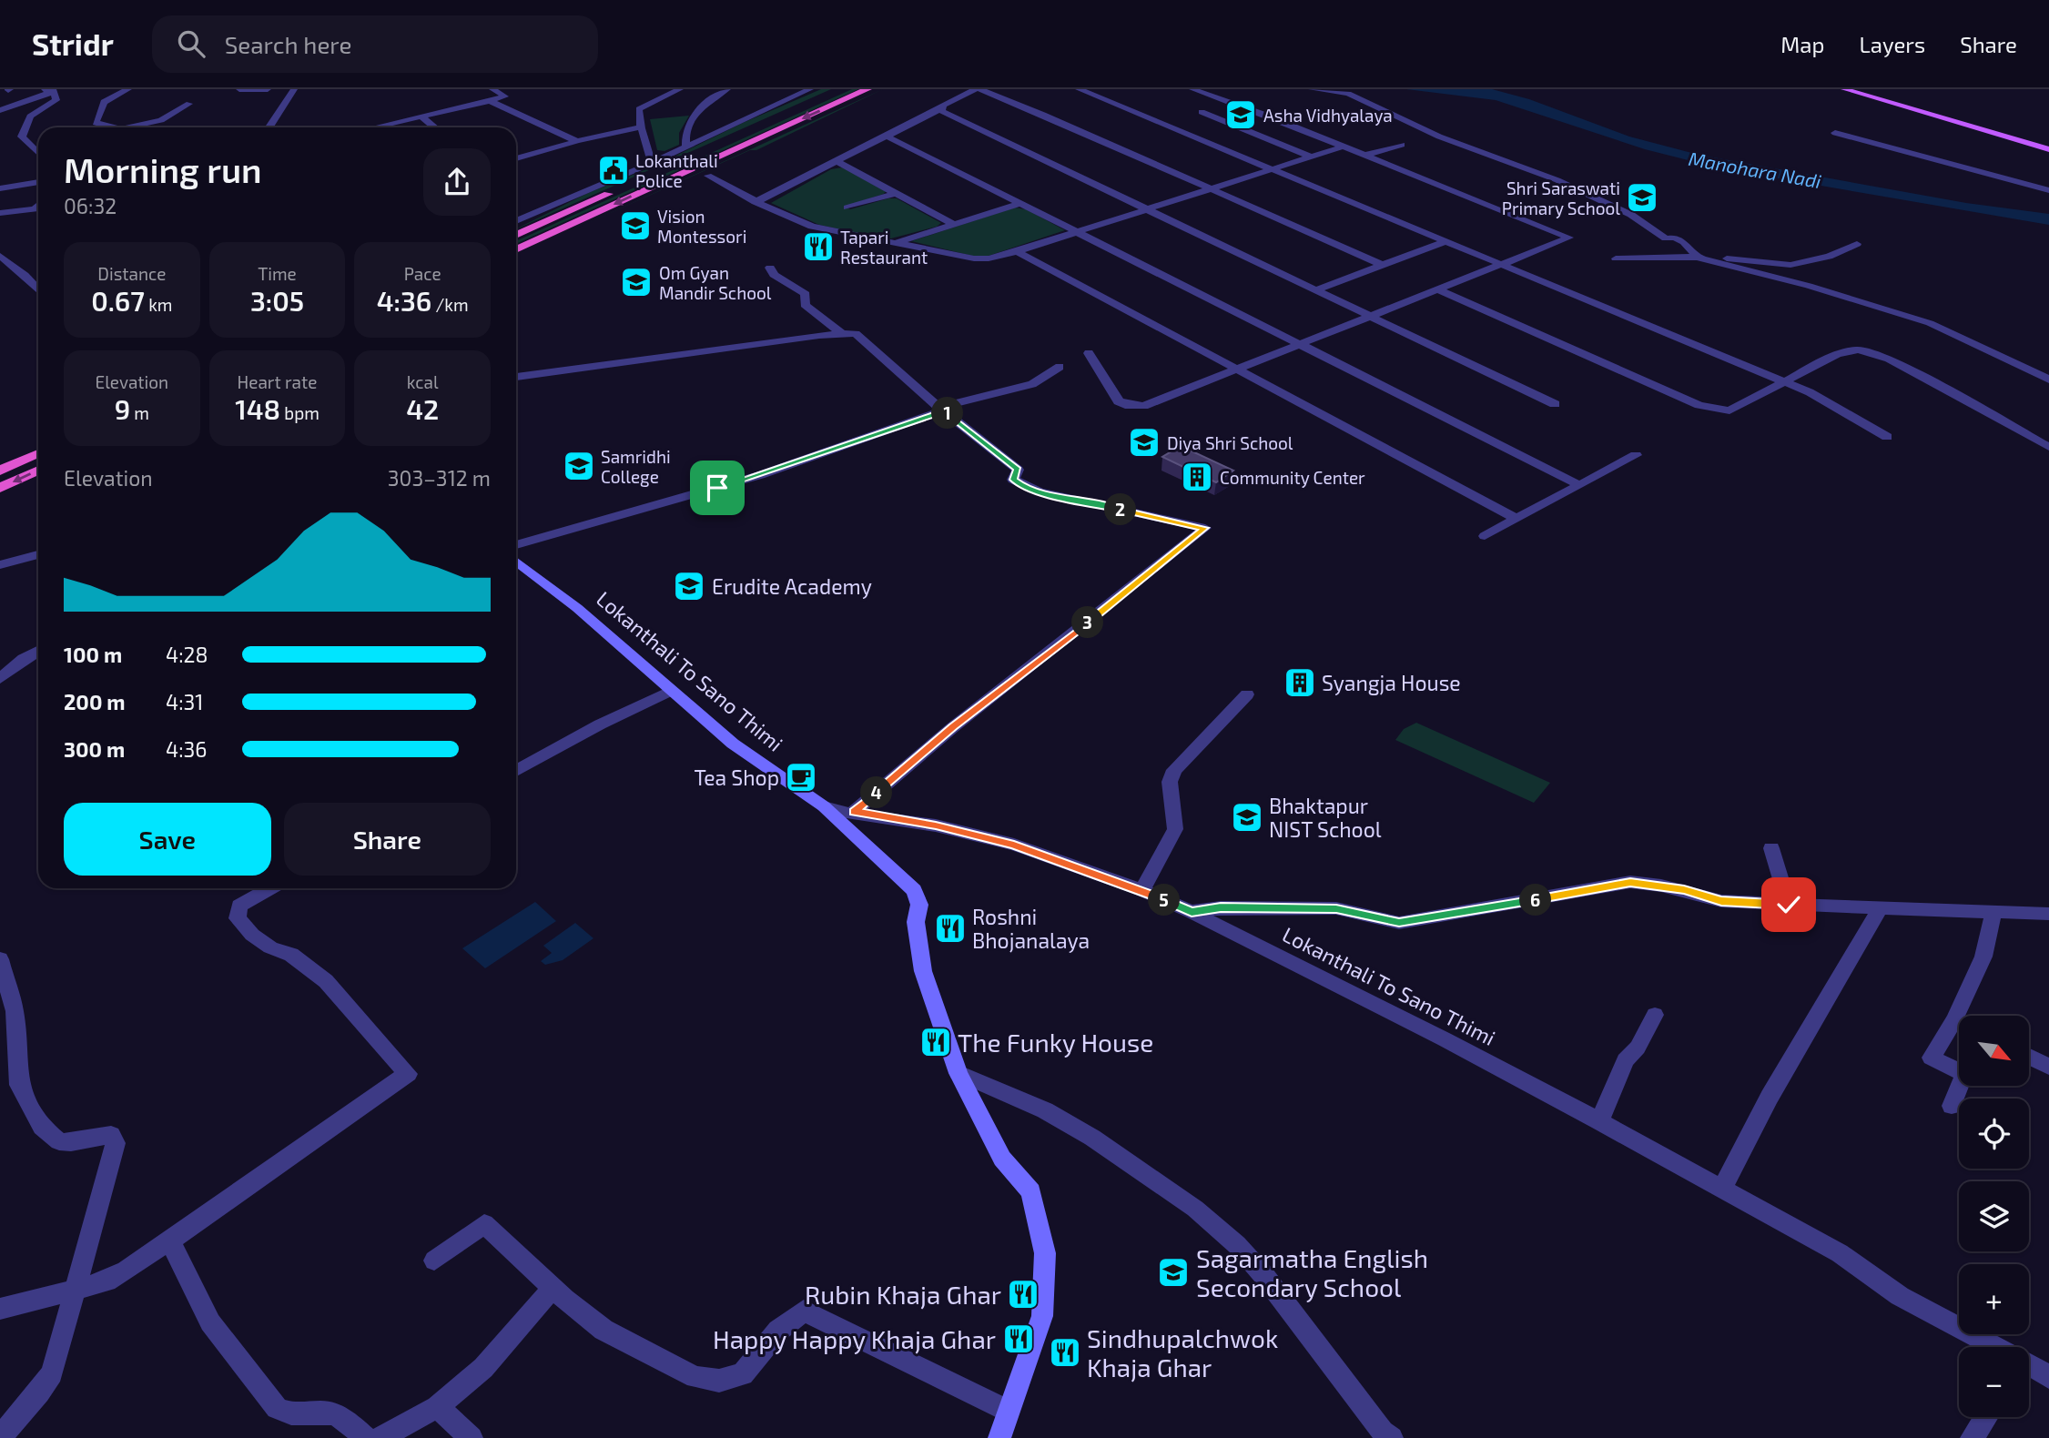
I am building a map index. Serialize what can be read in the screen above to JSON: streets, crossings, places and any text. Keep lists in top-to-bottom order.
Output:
{
  "streets": {
    "main road": ["Lokanthali To Sano Thimi"]
  },
  "water": ["Manohara Nadi"],
  "places": {
    "school or university": [
      "Asha Vidhyalaya",
      "Shri Saraswati Primary School",
      "Vision Montessori",
      "Om Gyan Mandir School",
      "Diya Shri School",
      "Samridhi College",
      "Erudite Academy",
      "Bhaktapur NIST School",
      "Sagarmatha English Secondary School"
    ],
    "public building": ["Lokanthali Police"],
    "restaurant": [
      "Tapari Restaurant",
      "Roshni Bhojanalaya",
      "The Funky House",
      "Rubin Khaja Ghar",
      "Happy Happy Khaja Ghar",
      "Sindhupalchwok Khaja Ghar"
    ],
    "building": ["Community Center", "Syangja House"],
    "cafe": ["Tea Shop"]
  },
  "north": "bottom right",
  "page": {
    "header": "Stridr",
    "search": "Search here",
    "nav": ["Map", "Layers", "Share"],
    "heading": ["Morning run", "06:32"],
    "stats": [
      ["Distance", "0.67 km"],
      ["Time", "3:05"],
      ["Pace", "4:36 /km"],
      ["Elevation", "9 m"],
      ["Heart rate", "148 bpm"],
      ["kcal", "42"]
    ],
    "pins": [
      "1",
      "2",
      "3",
      "4",
      "5",
      "6"
    ],
    "chart": ["Elevation", "303–312 m"],
    "list": [
      {
        "name": "100 m",
        "note": "4:28"
      },
      {
        "name": "200 m",
        "note": "4:31"
      },
      {
        "name": "300 m",
        "note": "4:36"
      }
    ],
    "buttons": ["Save", "Share"],
    "map_buttons": ["+", "−"]
  }
}
